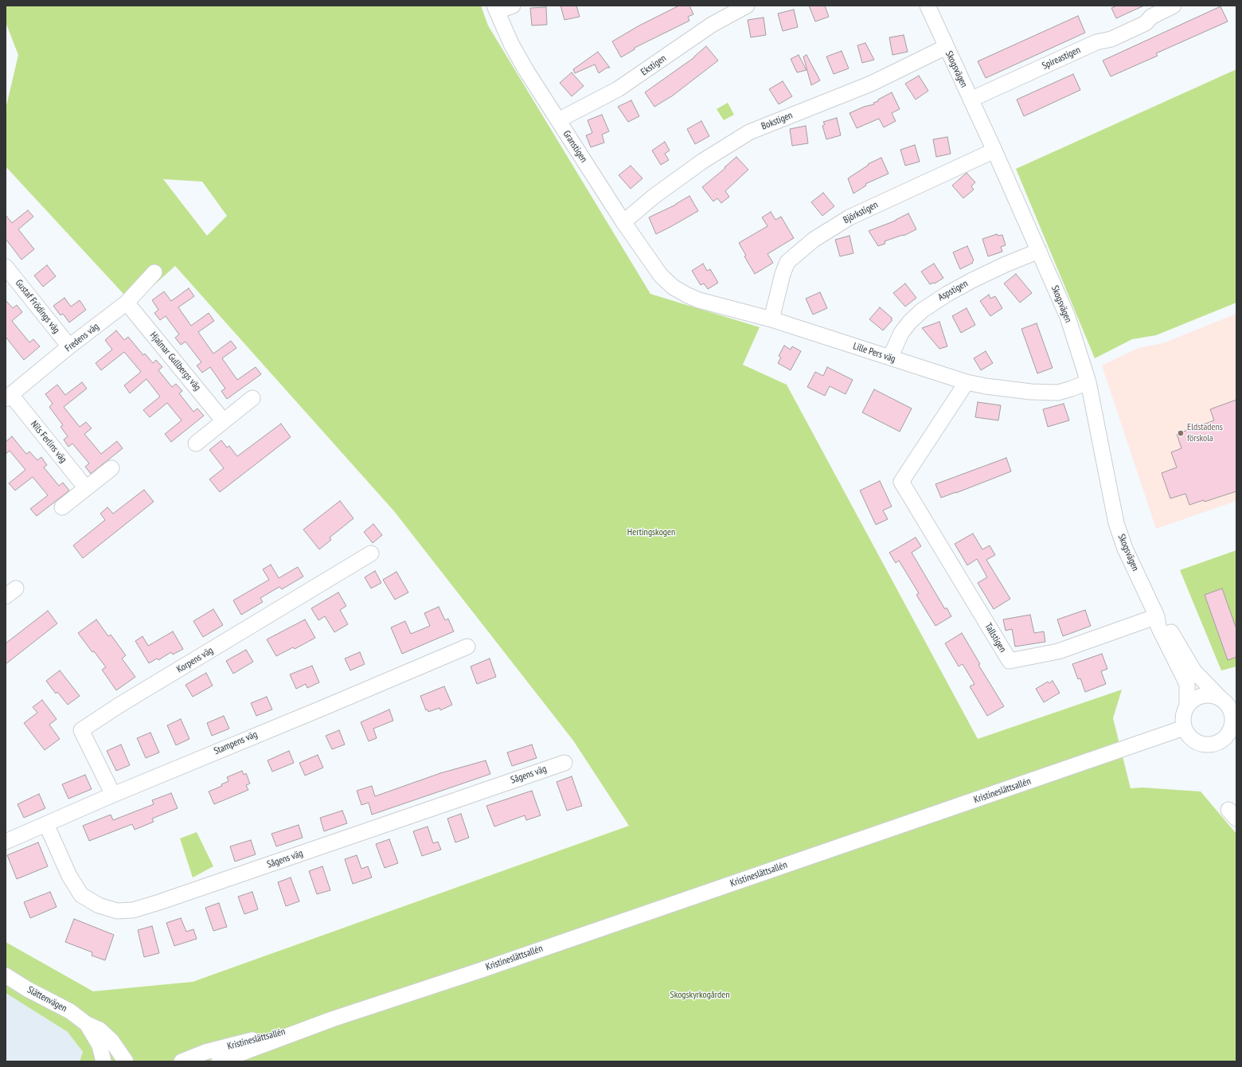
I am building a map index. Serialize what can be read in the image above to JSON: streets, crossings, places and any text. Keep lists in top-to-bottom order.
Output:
{
  "streets": {
    "street": [
      "Spireastigen",
      "Ekstigen",
      "Skogsvägen",
      "Bokstigen",
      "Granstigen",
      "Björkstigen",
      "Aspstigen",
      "Gustaf Frödings väg",
      "Fredens väg",
      "Lille Pers väg",
      "Hjalmar Gullbergs väg",
      "Nils Ferlins väg",
      "Tallstigen",
      "Korpens väg",
      "Stampens väg",
      "Sågens väg",
      "Kristineslättsallén",
      "Slättenvägen"
    ]
  },
  "crossings": [
    ["Spireastigen", "Skogsvägen"],
    ["Ekstigen", "Granstigen"],
    ["Skogsvägen", "Bokstigen"],
    ["Skogsvägen", "Björkstigen"],
    ["Skogsvägen", "Aspstigen"],
    ["Skogsvägen", "Lille Pers väg"],
    ["Skogsvägen", "Tallstigen"],
    ["Skogsvägen", "Kristineslättsallén"],
    ["Bokstigen", "Granstigen"],
    ["Granstigen", "Lille Pers väg"],
    ["Björkstigen", "Lille Pers väg"],
    ["Aspstigen", "Lille Pers väg"],
    ["Gustaf Frödings väg", "Fredens väg"],
    ["Fredens väg", "Hjalmar Gullbergs väg"],
    ["Fredens väg", "Nils Ferlins väg"],
    ["Lille Pers väg", "Tallstigen"],
    ["Korpens väg", "Stampens väg"],
    ["Stampens väg", "Sågens väg"]
  ],
  "parks": ["Hertingskogen", "Skogskyrkogården"],
  "places": ["Eldstadens förskola"]
}
